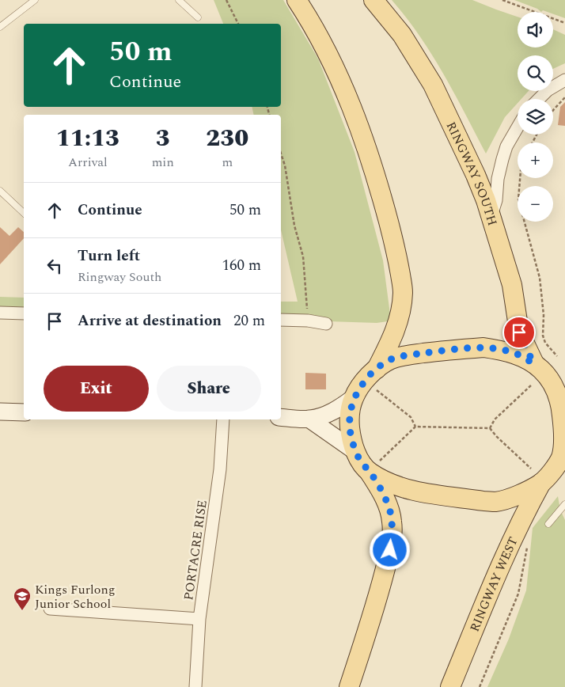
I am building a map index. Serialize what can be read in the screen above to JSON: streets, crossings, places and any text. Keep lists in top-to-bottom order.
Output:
{
  "streets": {
    "main road": ["RINGWAY SOUTH", "RINGWAY WEST"],
    "street": ["PORTACRE RISE"]
  },
  "places": {
    "school or university": ["Kings Furlong Junior School"]
  },
  "page": {
    "map_buttons": ["+", "−"],
    "turn": ["50 m", "Continue"],
    "eta": [
      "11:13",
      "Arrival",
      "3",
      "min",
      "230",
      "m"
    ],
    "list": [
      {
        "name": "Continue",
        "value": "50 m"
      },
      {
        "name": "Turn left",
        "note": "Ringway South",
        "value": "160 m"
      },
      {
        "name": "Arrive at destination",
        "value": "20 m"
      }
    ],
    "buttons": ["Exit", "Share"]
  }
}
